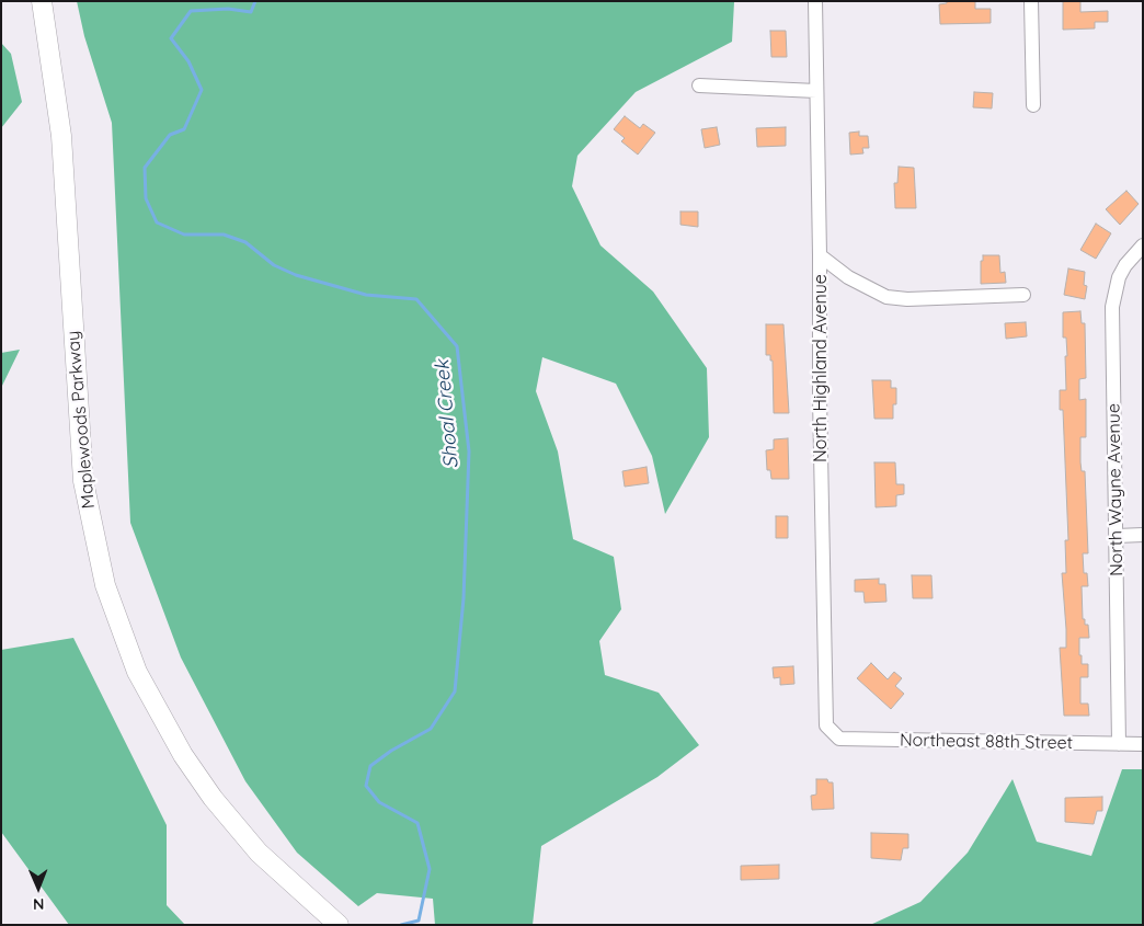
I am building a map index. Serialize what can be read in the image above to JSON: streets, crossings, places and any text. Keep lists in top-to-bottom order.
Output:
{
  "streets": {
    "main road": ["Maplewoods Parkway"],
    "street": ["North Highland Avenue", "North Wayne Avenue", "Northeast 88th Street"]
  },
  "crossings": [
    ["North Highland Avenue", "Northeast 88th Street"],
    ["North Wayne Avenue", "Northeast 88th Street"]
  ],
  "water": ["Shoal Creek"],
  "north": "bottom"
}
